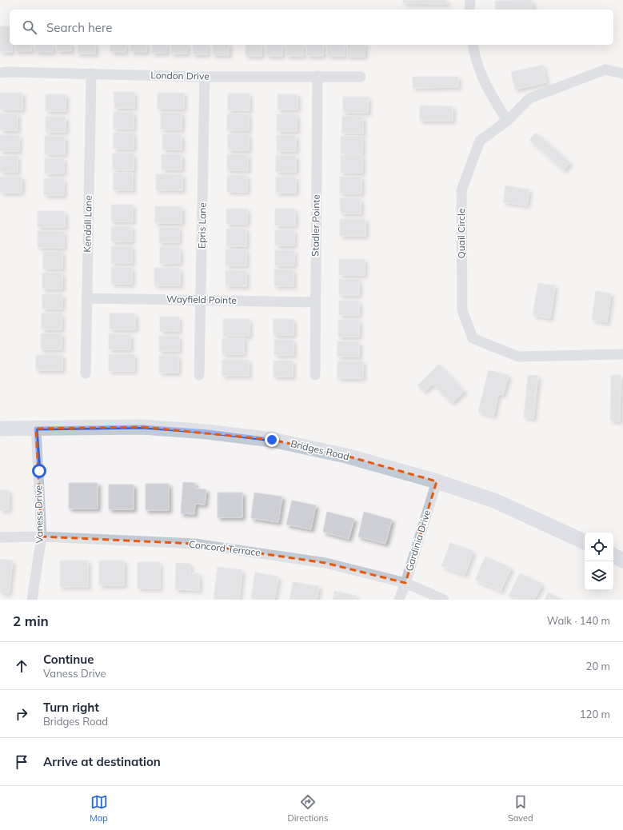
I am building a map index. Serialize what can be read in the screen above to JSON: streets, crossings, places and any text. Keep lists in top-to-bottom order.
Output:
{
  "streets": {
    "street": [
      "London Drive",
      "Kendall Lane",
      "Epris Lane",
      "Stadler Pointe",
      "Quail Circle",
      "Wayfield Pointe",
      "Bridges Road",
      "Vaness Drive",
      "Gardinia Drive",
      "Concord Terrace"
    ]
  },
  "crossings": [
    ["London Drive", "Kendall Lane"],
    ["London Drive", "Epris Lane"],
    ["London Drive", "Stadler Pointe"],
    ["Kendall Lane", "Wayfield Pointe"],
    ["Epris Lane", "Wayfield Pointe"],
    ["Stadler Pointe", "Wayfield Pointe"],
    ["Bridges Road", "Vaness Drive"],
    ["Bridges Road", "Gardinia Drive"],
    ["Vaness Drive", "Concord Terrace"],
    ["Gardinia Drive", "Concord Terrace"]
  ],
  "page": {
    "search": "Search here",
    "heading": ["2 min", "Walk · 140 m"],
    "list": [
      ["Continue", "Vaness Drive", "20 m"],
      ["Turn right", "Bridges Road", "120 m"],
      "Arrive at destination"
    ],
    "nav": ["Map", "Directions", "Saved"]
  }
}
